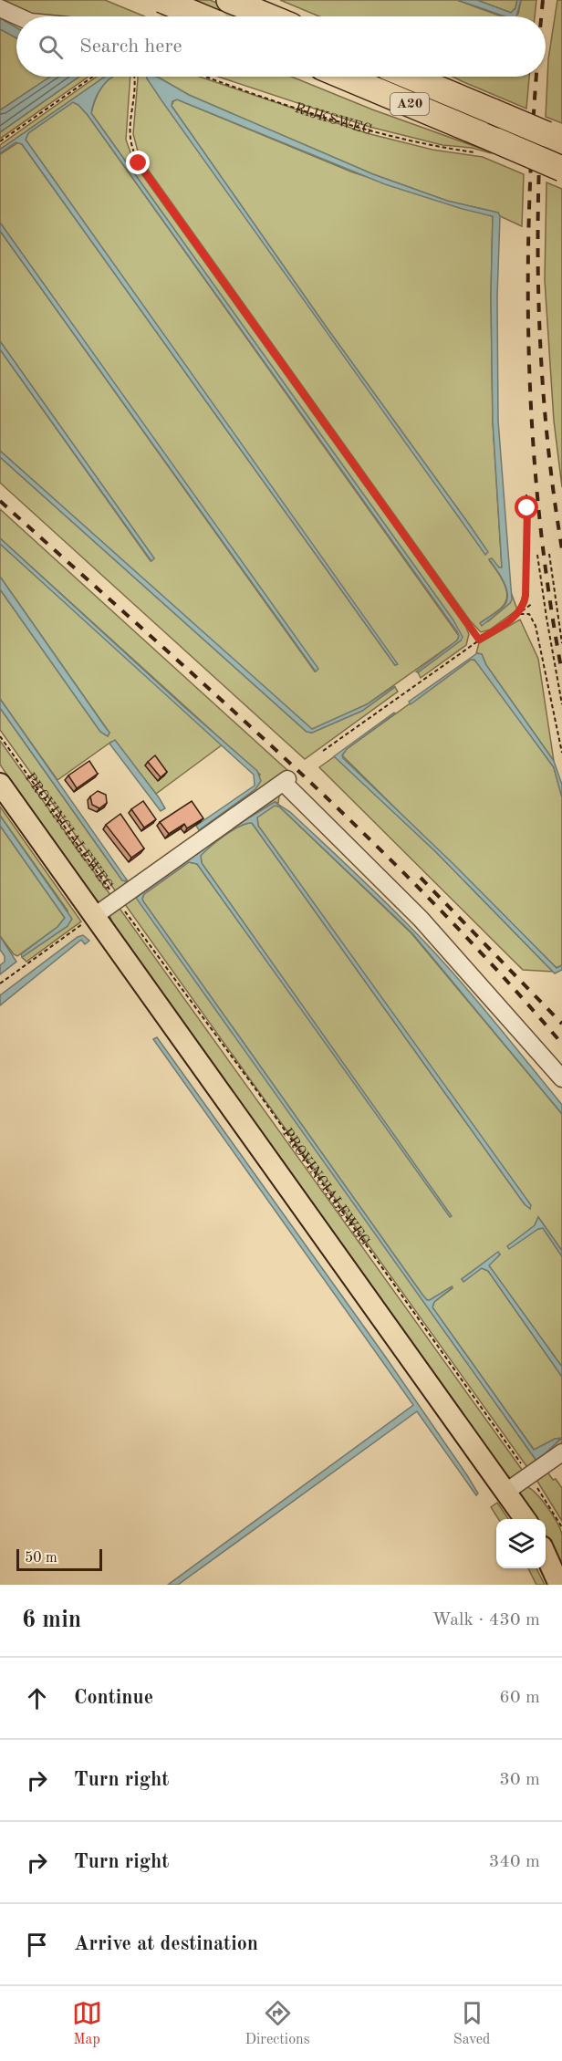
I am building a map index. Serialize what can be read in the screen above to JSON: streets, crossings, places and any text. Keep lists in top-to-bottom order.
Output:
{
  "streets": {
    "highway": ["A20"],
    "main road": ["PROVINCIALEWEG"],
    "path": ["RIJKSWEG"]
  },
  "crossings": [
    ["A20", "RIJKSWEG"]
  ],
  "scale_bar": "50 m",
  "page": {
    "search": "Search here",
    "scale": "50 m",
    "heading": ["6 min", "Walk · 430 m"],
    "list": [
      ["Continue", "60 m"],
      ["Turn right", "30 m"],
      ["Turn right", "340 m"],
      "Arrive at destination"
    ],
    "nav": ["Map", "Directions", "Saved"]
  }
}
